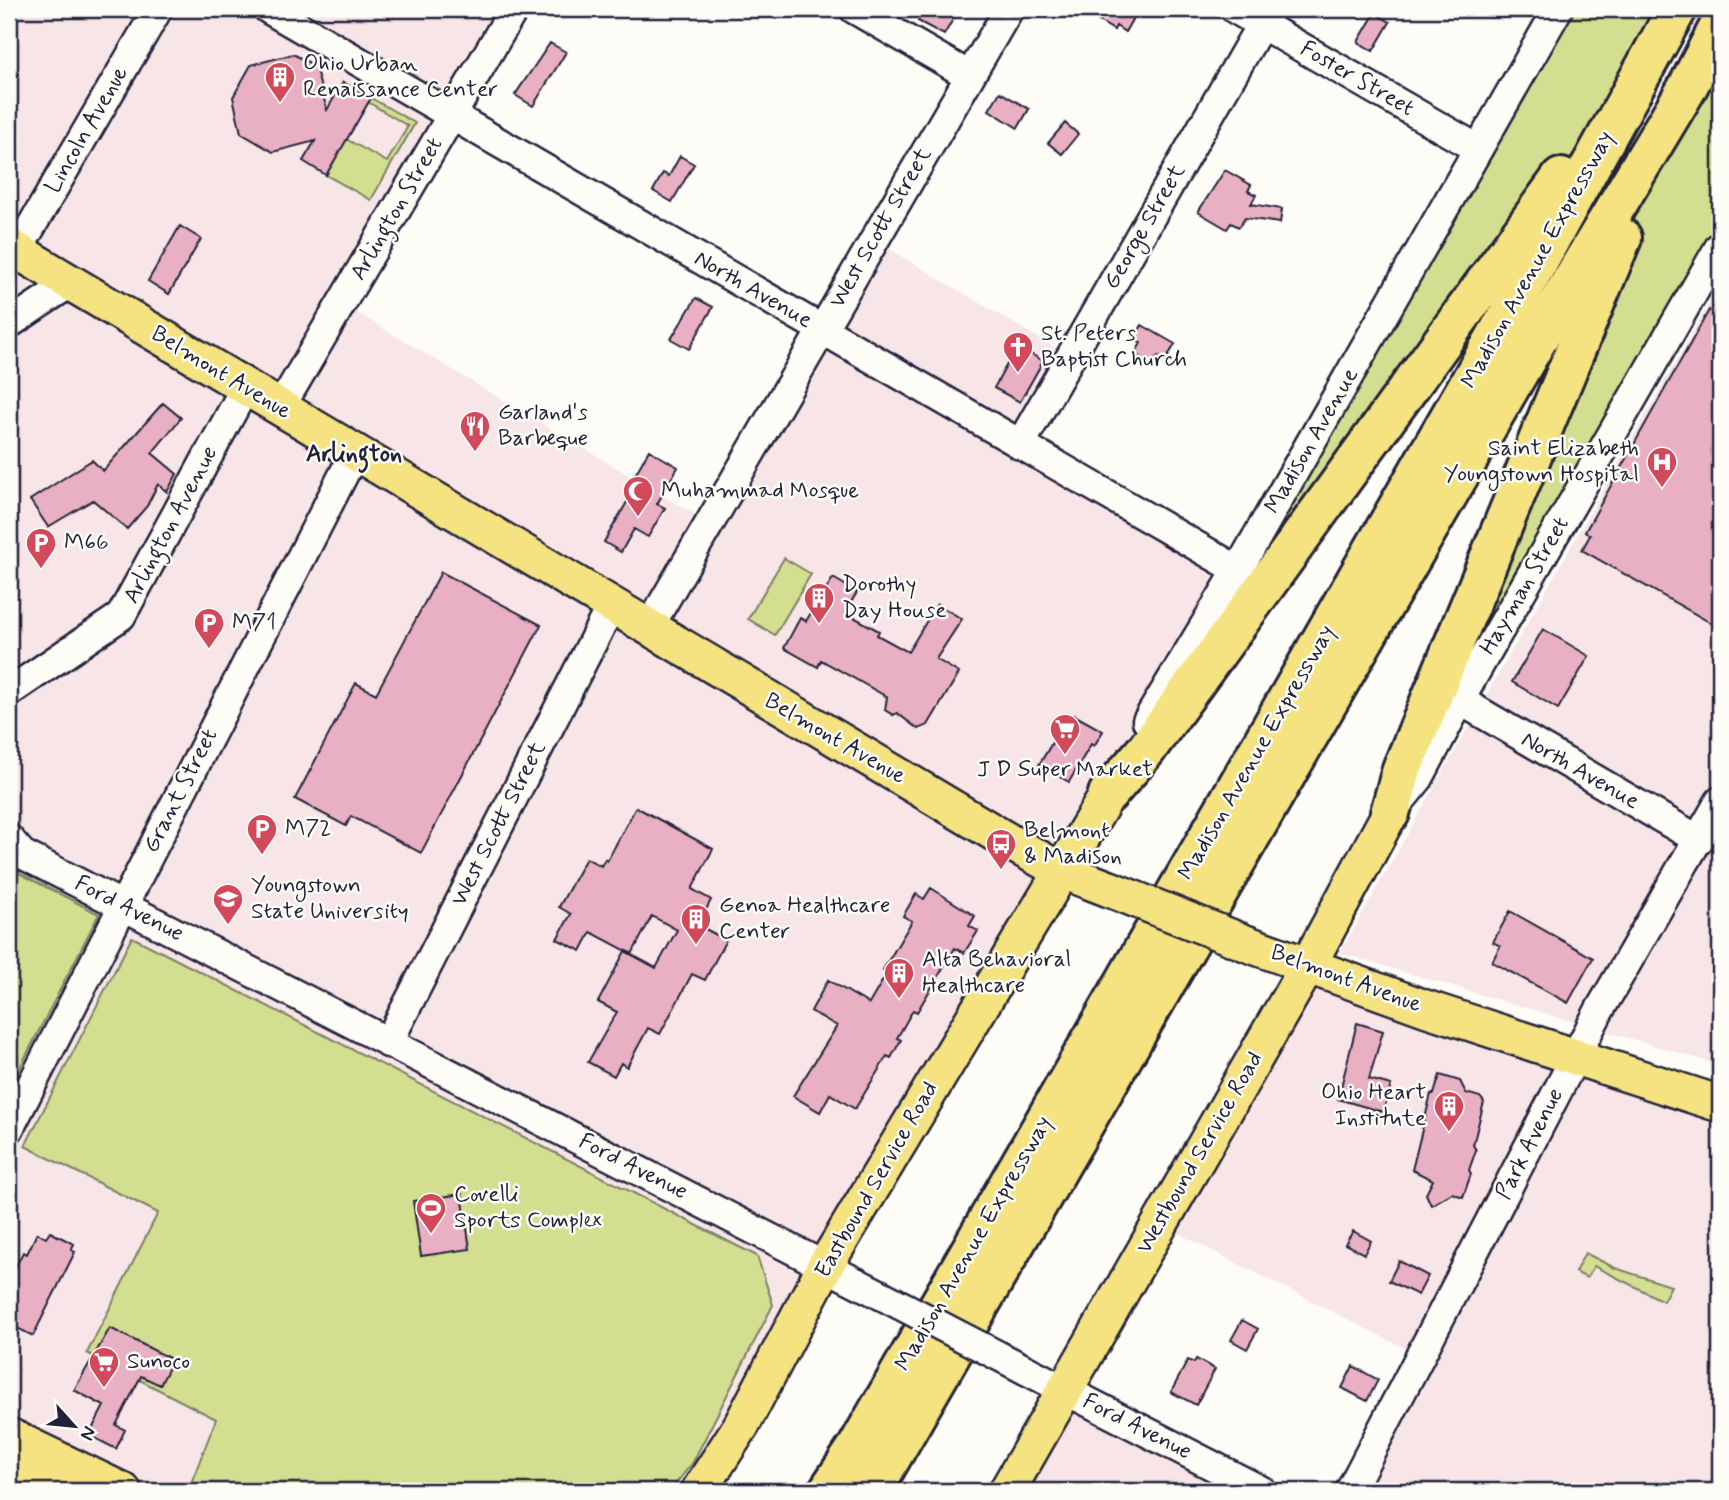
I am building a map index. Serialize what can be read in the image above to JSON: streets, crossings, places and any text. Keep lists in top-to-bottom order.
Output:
{
  "streets": {
    "highway": ["Madison Avenue Expressway"],
    "main road": [
      "Belmont Avenue",
      "Madison Avenue",
      "Westbound Service Road",
      "Eastbound Service Road"
    ],
    "street": [
      "Foster Street",
      "Lincoln Avenue",
      "Arlington Street",
      "George Street",
      "West Scott Street",
      "North Avenue",
      "Arlington Avenue",
      "Hayman Street",
      "Grant Street",
      "Ford Avenue",
      "Park Avenue"
    ]
  },
  "crossings": [
    ["Foster Street", "George Street"],
    ["Foster Street", "Madison Avenue"],
    ["Lincoln Avenue", "Belmont Avenue"],
    ["Arlington Street", "North Avenue"],
    ["Arlington Street", "Belmont Avenue"],
    ["George Street", "North Avenue"],
    ["West Scott Street", "North Avenue"],
    ["West Scott Street", "Belmont Avenue"],
    ["West Scott Street", "Ford Avenue"],
    ["North Avenue", "Madison Avenue"],
    ["North Avenue", "Hayman Street"],
    ["North Avenue", "Park Avenue"],
    ["Belmont Avenue", "Madison Avenue"],
    ["Belmont Avenue", "Arlington Avenue"],
    ["Belmont Avenue", "Grant Street"],
    ["Belmont Avenue", "Park Avenue"],
    ["Belmont Avenue", "Westbound Service Road"],
    ["Belmont Avenue", "Eastbound Service Road"],
    ["Madison Avenue", "Eastbound Service Road"],
    ["Grant Street", "Ford Avenue"],
    ["Ford Avenue", "Westbound Service Road"],
    ["Ford Avenue", "Eastbound Service Road"]
  ],
  "districts": ["Arlington"],
  "places": {
    "building": [
      "Ohio Urban Renaissance Center",
      "Dorothy Day House",
      "Genoa Healthcare Center",
      "Alta Behavioral Healthcare",
      "Ohio Heart Institute"
    ],
    "church": ["St. Peters Baptist Church"],
    "restaurant": ["Garland's Barbeque"],
    "hospital": ["Saint Elizabeth Youngstown Hospital"],
    "mosque": ["Muhammad Mosque"],
    "parking": ["M66", "M71", "M72"],
    "supermarket": ["J D Super Market", "Sunoco"],
    "bus stop": ["Belmont & Madison"],
    "school or university": ["Youngstown State University"],
    "sports": ["Covelli Sports Complex"]
  },
  "north": "bottom right"
}
